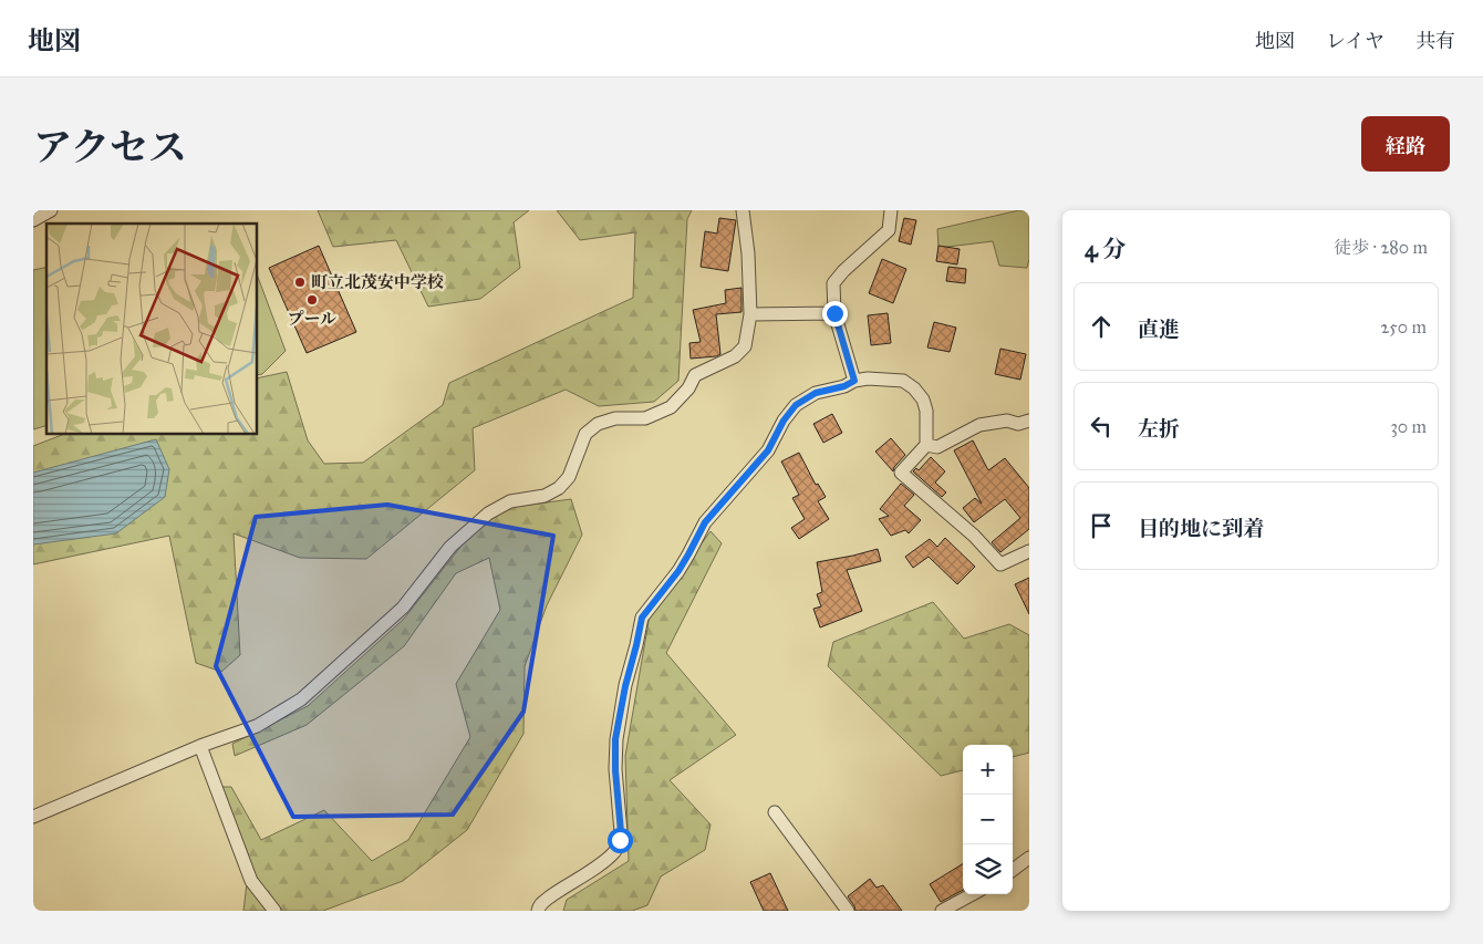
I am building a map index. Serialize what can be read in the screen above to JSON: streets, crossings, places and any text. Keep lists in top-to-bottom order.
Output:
{
  "places": ["町立北茂安中学校", "プール"],
  "page": {
    "header": "地図",
    "nav": ["地図", "レイヤ", "共有"],
    "title": "アクセス",
    "buttons": "経路",
    "heading": ["4 分", "徒歩 · 280 m"],
    "list": [
      ["直進", "250 m"],
      ["左折", "30 m"],
      "目的地に到着"
    ],
    "map_buttons": ["+", "−"]
  }
}
